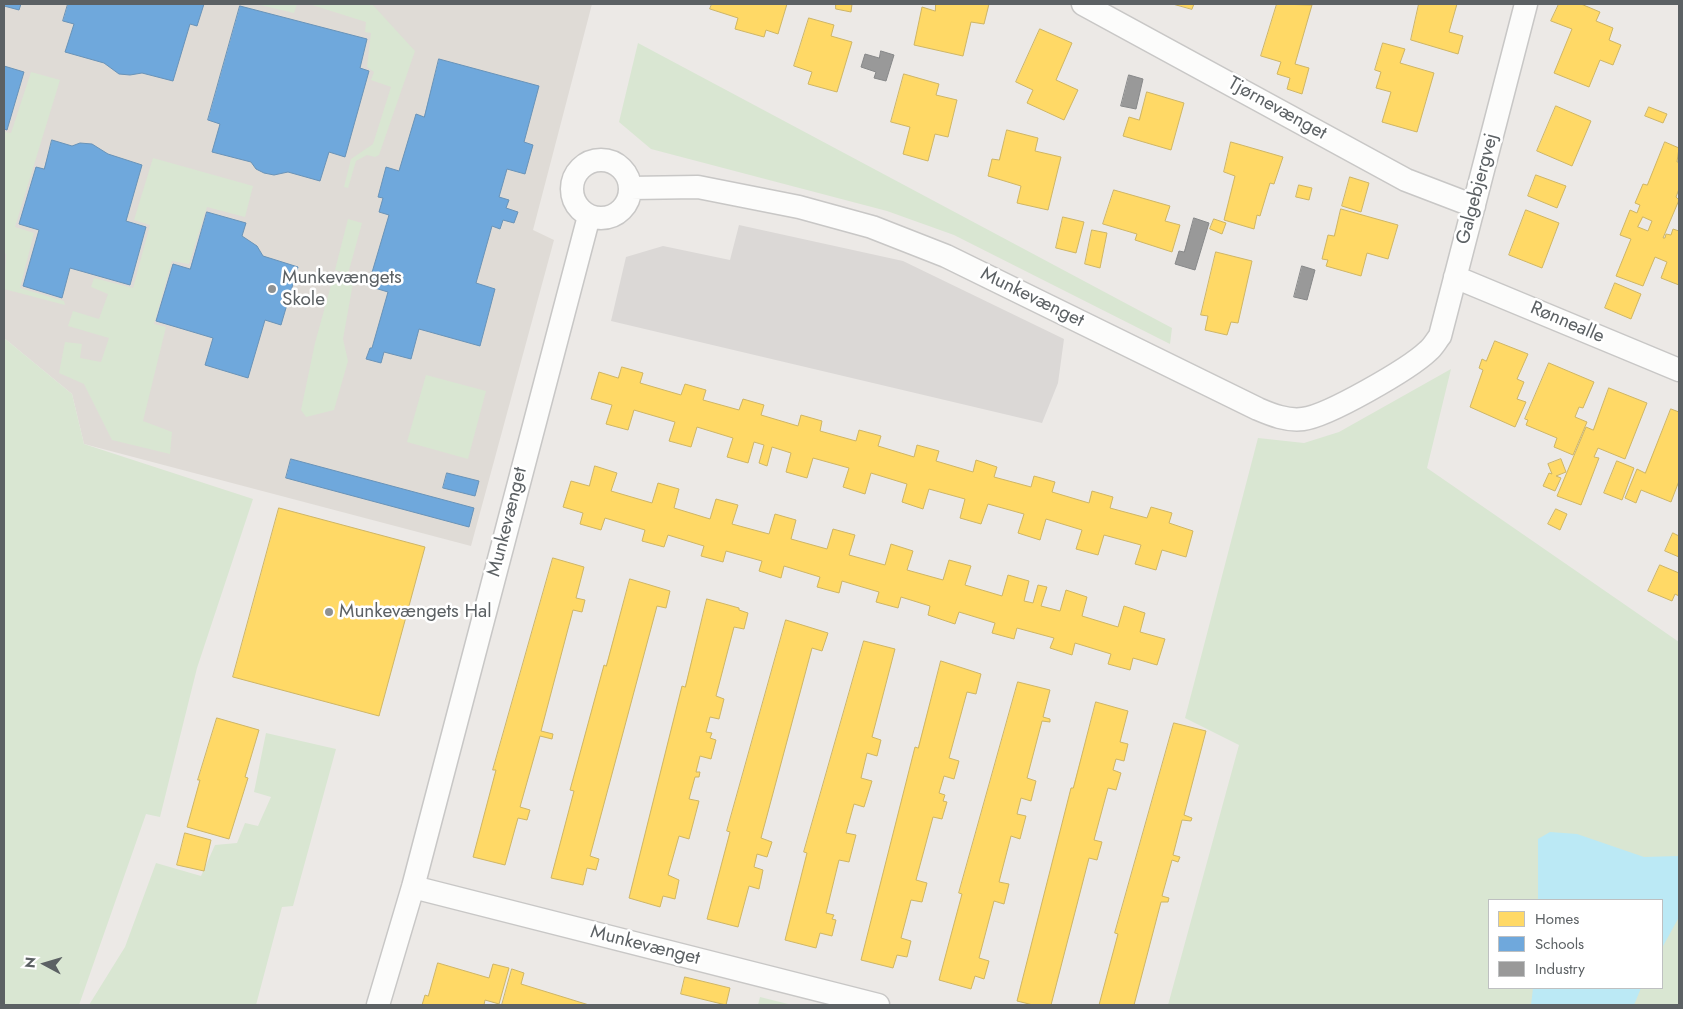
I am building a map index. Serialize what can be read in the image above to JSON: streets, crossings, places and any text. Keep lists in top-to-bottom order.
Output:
{
  "streets": {
    "street": [
      "Tjørnevænget",
      "Galgebjergvej",
      "Munkevænget",
      "Rønnealle"
    ]
  },
  "crossings": [
    ["Tjørnevænget", "Galgebjergvej"],
    ["Galgebjergvej", "Munkevænget"],
    ["Galgebjergvej", "Rønnealle"]
  ],
  "places": ["Munkevængets Skole", "Munkevængets Hal"],
  "legend": ["Homes", "Schools", "Industry"],
  "north": "left"
}
